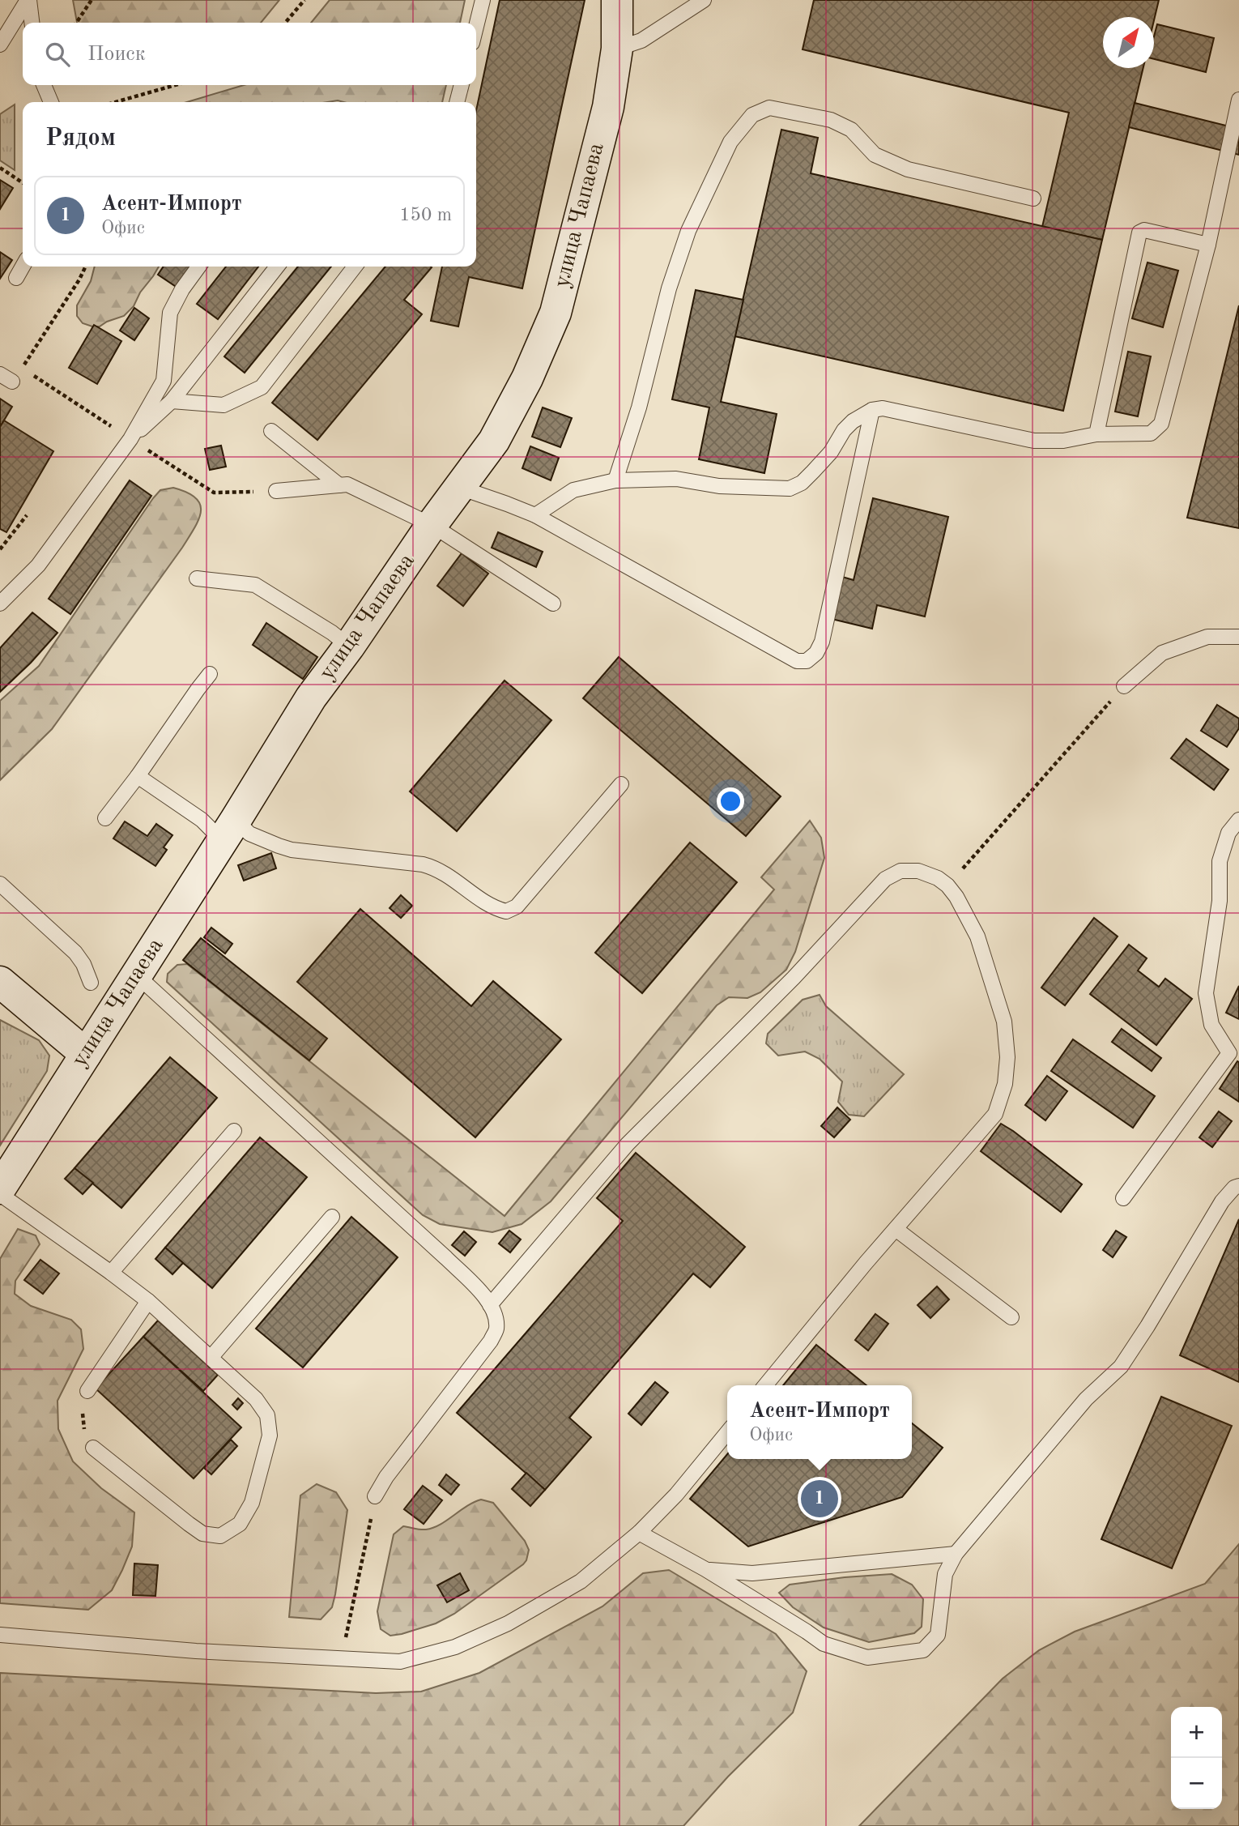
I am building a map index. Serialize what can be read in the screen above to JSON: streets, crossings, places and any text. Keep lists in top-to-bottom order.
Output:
{
  "streets": {
    "main road": ["улица Чапаева"]
  },
  "north": "top right",
  "page": {
    "search": "Поиск",
    "heading": "Рядом",
    "list": [
      {
        "mark": "1",
        "name": "Асент-Импорт",
        "note": "Офис",
        "value": "150 m"
      }
    ],
    "popup": ["Асент-Импорт", "Офис"],
    "pins": "1",
    "map_buttons": ["+", "−"]
  }
}
